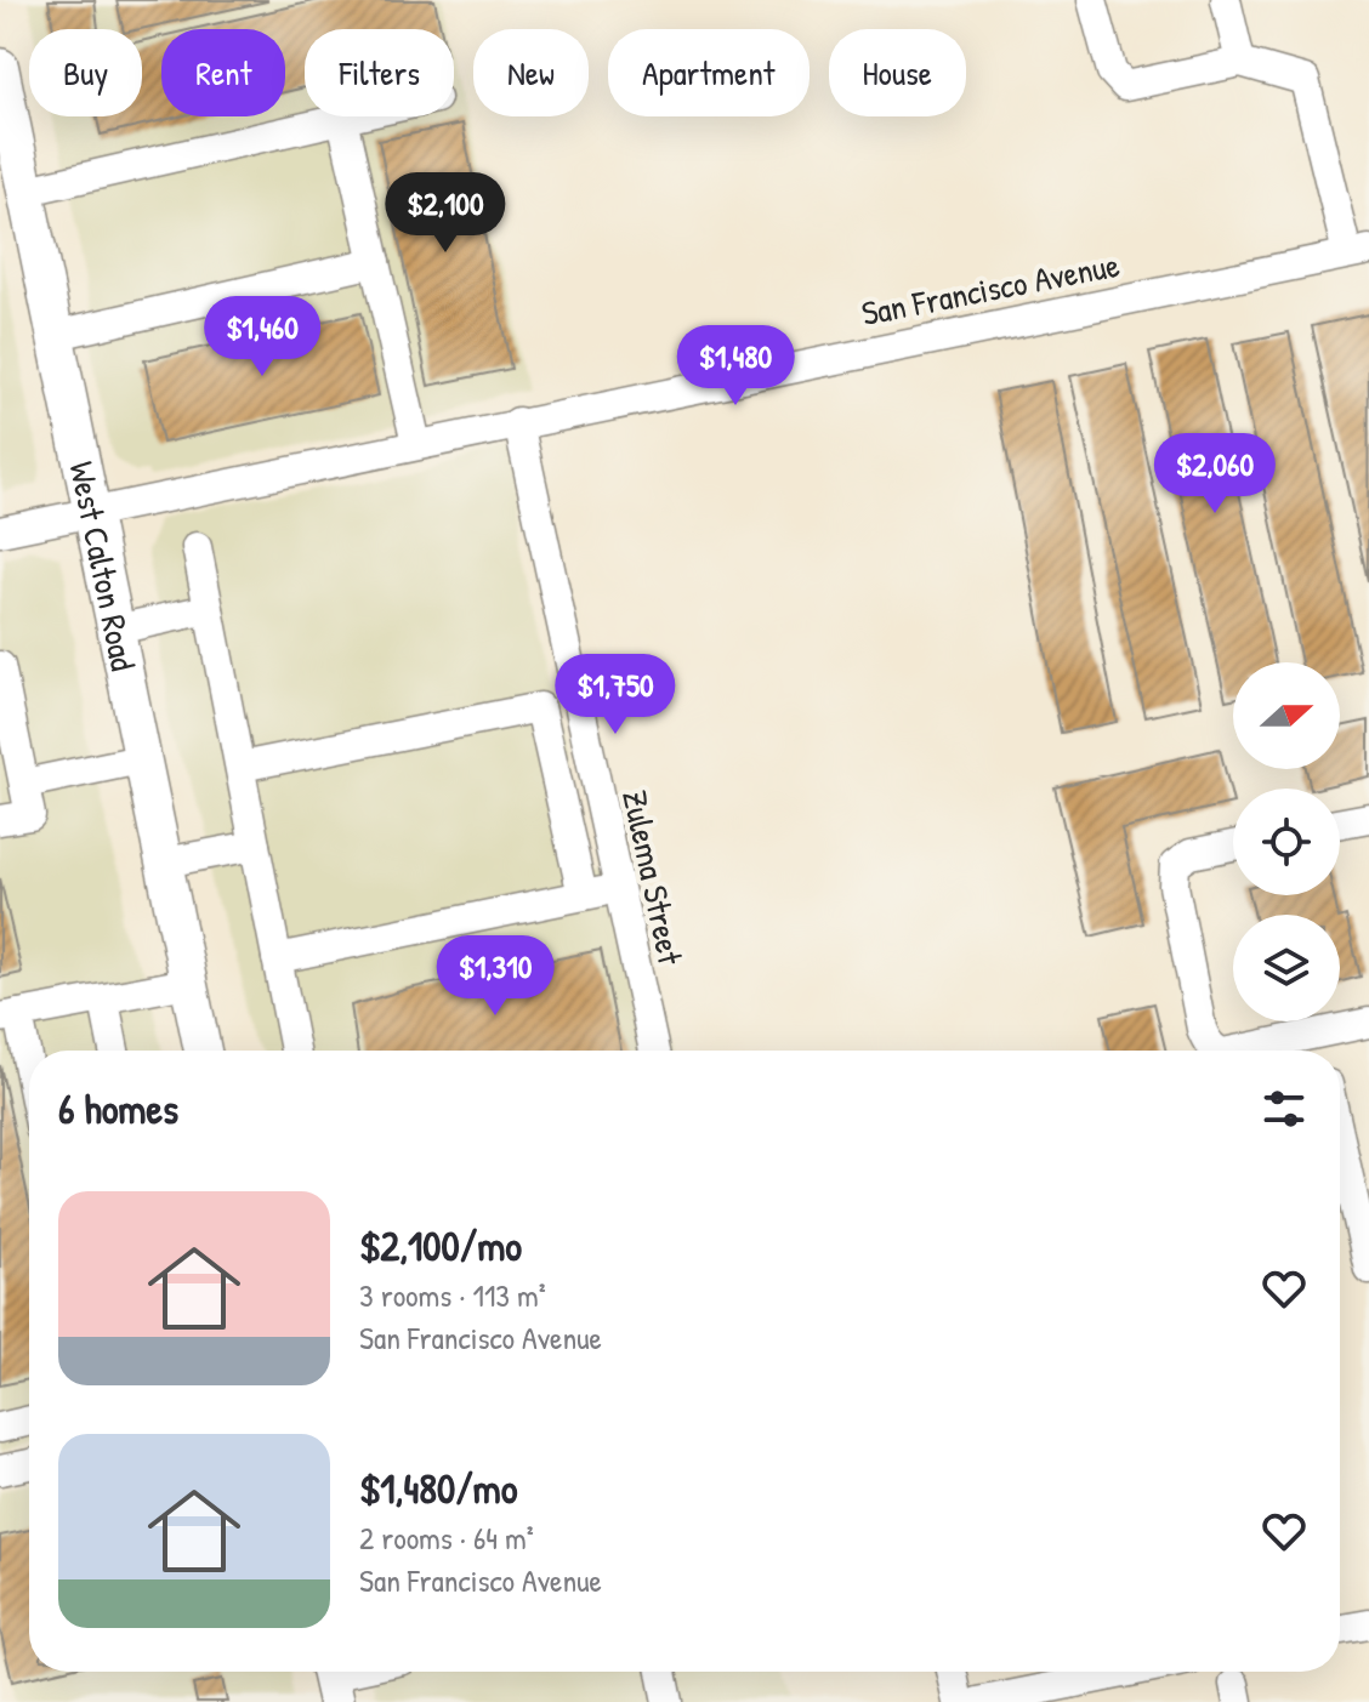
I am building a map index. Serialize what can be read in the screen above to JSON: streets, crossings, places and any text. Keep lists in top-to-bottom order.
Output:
{
  "streets": {
    "main road": ["West Calton Road"],
    "street": ["San Francisco Avenue", "Zulema Street"]
  },
  "crossings": [
    ["San Francisco Avenue", "West Calton Road"],
    ["San Francisco Avenue", "Zulema Street"]
  ],
  "north": "right",
  "page": {
    "chip": [
      "Buy",
      "Rent",
      "Filters",
      "New",
      "Apartment",
      "House"
    ],
    "price": [
      "$2,100",
      "$1,460",
      "$1,480",
      "$2,060",
      "$1,750",
      "$1,310"
    ],
    "heading": "6 homes",
    "list": [
      {
        "name": "$2,100/mo",
        "note": "3 rooms · 113 m² · San Francisco Avenue"
      },
      {
        "name": "$1,480/mo",
        "note": "2 rooms · 64 m² · San Francisco Avenue"
      }
    ]
  }
}
